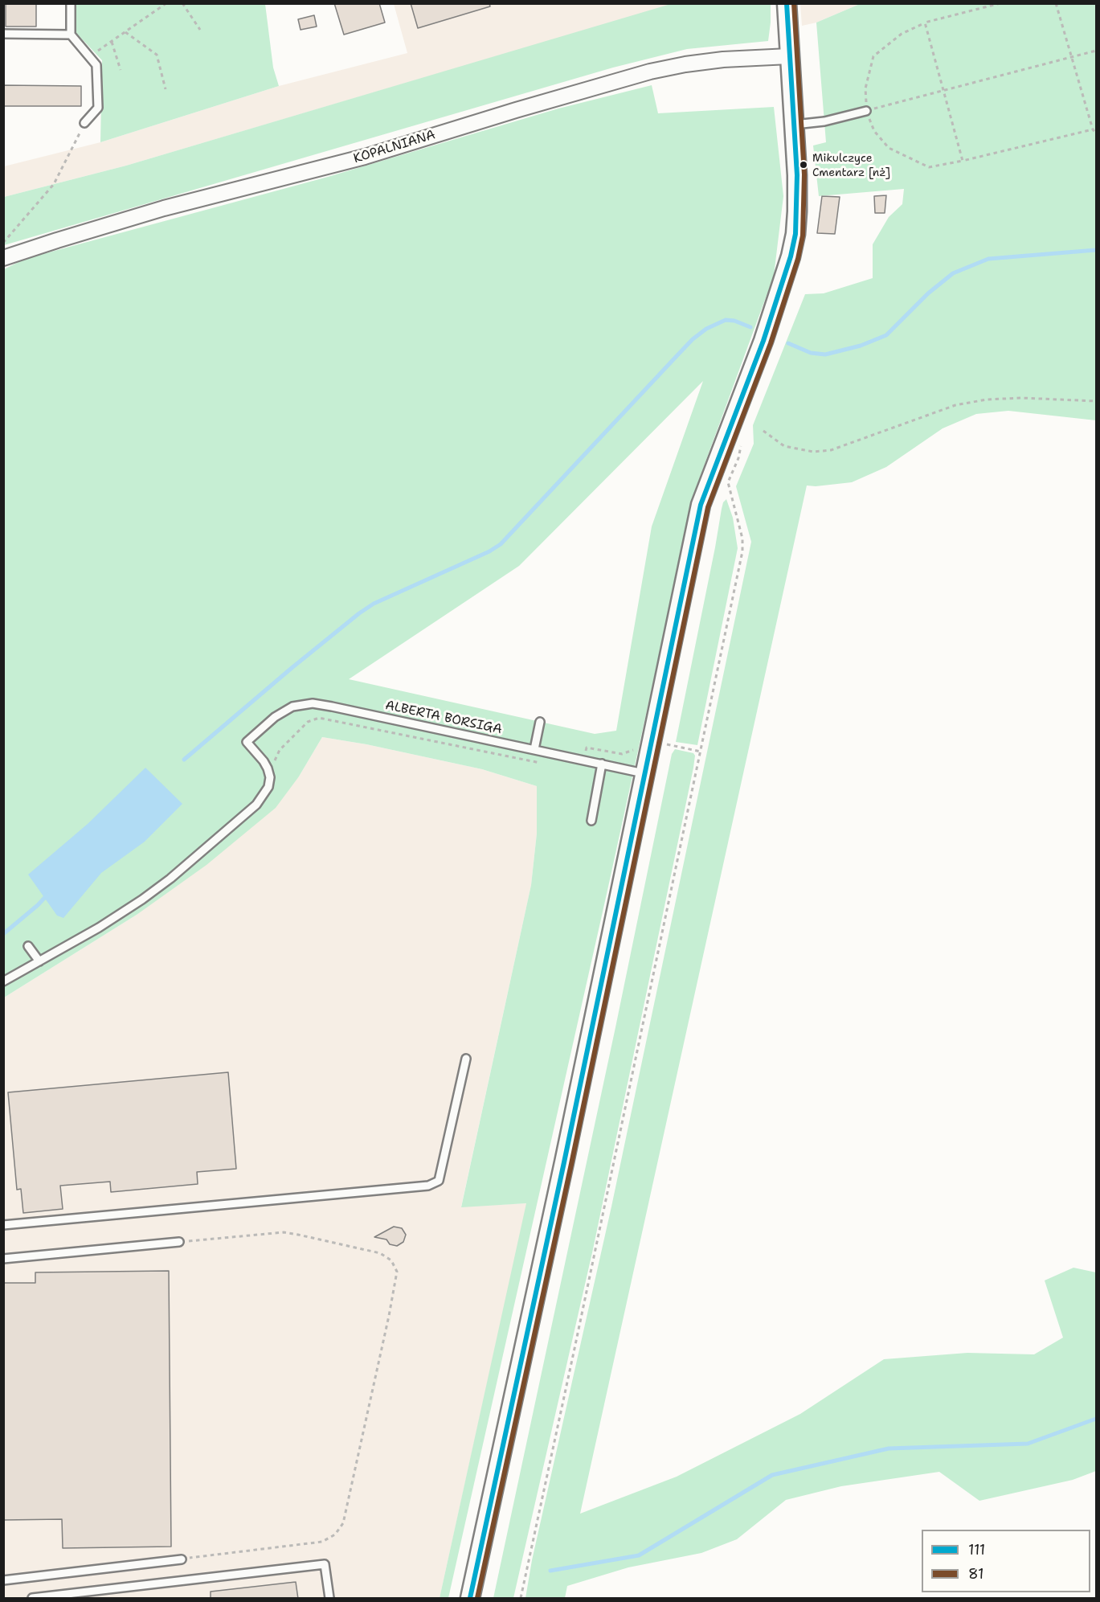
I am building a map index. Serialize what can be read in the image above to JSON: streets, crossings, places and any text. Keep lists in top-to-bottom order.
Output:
{
  "streets": {
    "street": ["KOPALNIANA"],
    "lane": ["ALBERTA BORSIGA"]
  },
  "places": ["Mikulczyce Cmentarz [nż]"],
  "lines": ["transit line 111", "transit line 81"],
  "legend": ["111", "81"]
}
